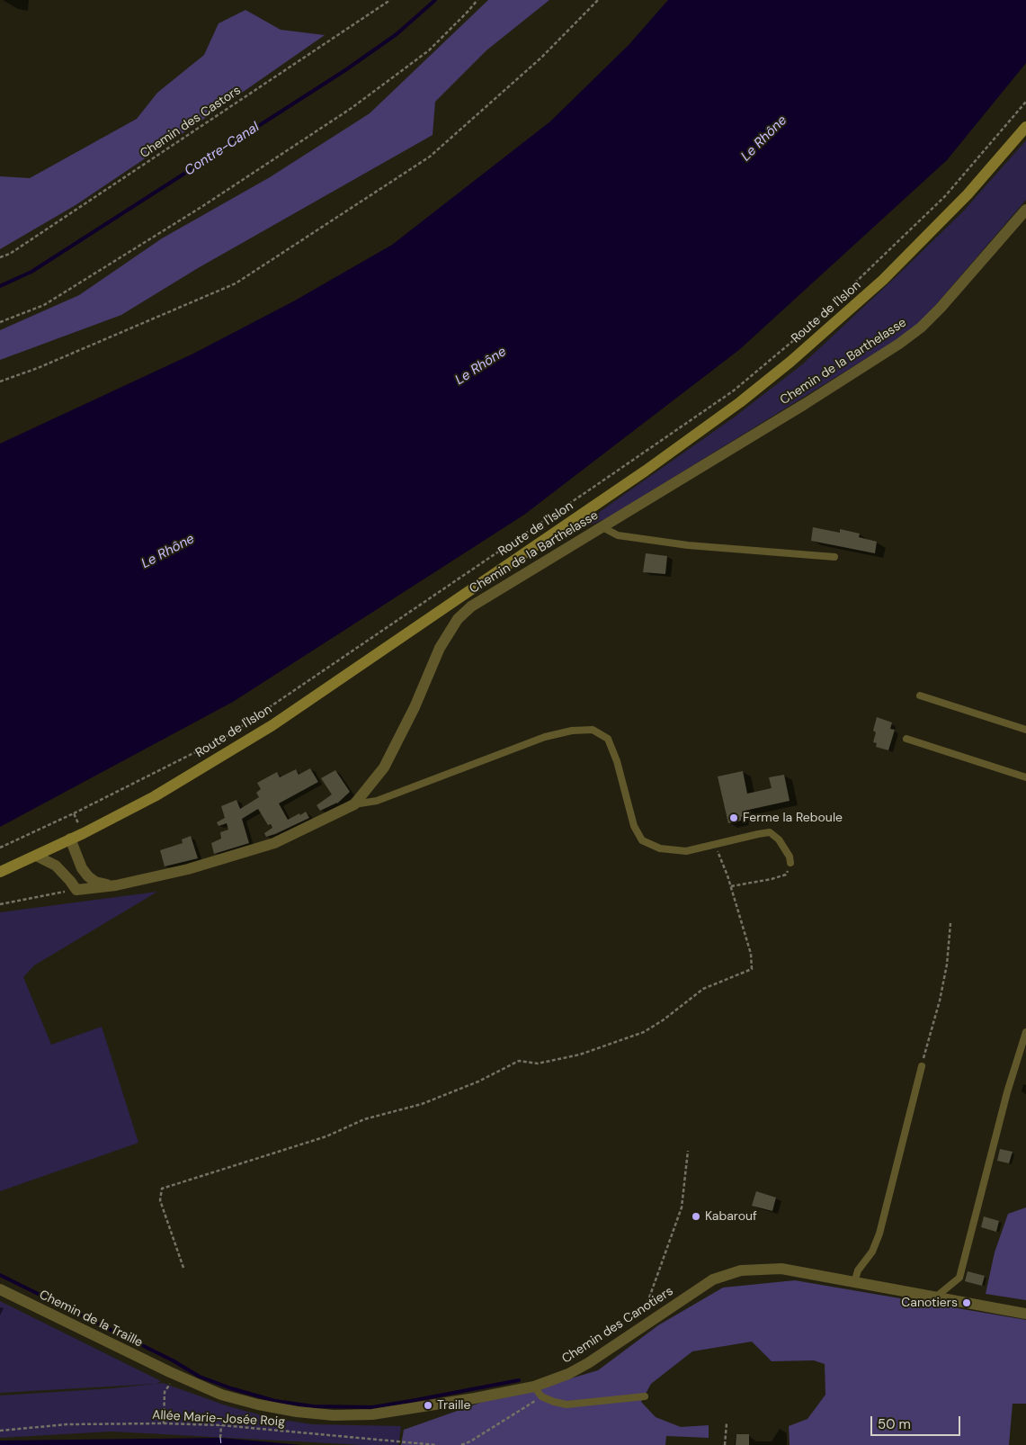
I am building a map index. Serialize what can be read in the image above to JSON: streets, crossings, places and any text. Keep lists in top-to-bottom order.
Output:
{
  "streets": {
    "street": [
      "Route de l'Islon",
      "Chemin de la Barthelasse",
      "Chemin de la Traille",
      "Chemin des Canotiers"
    ],
    "path": ["Chemin des Castors", "Allée Marie-Josée Roig"]
  },
  "crossings": [
    ["Chemin de la Traille", "Chemin des Canotiers"]
  ],
  "water": ["Le Rhône", "Contre-Canal"],
  "places": [
    "Ferme la Reboule",
    "Kabarouf",
    "Canotiers",
    "Traille"
  ],
  "scale_bar": "50 m"
}
